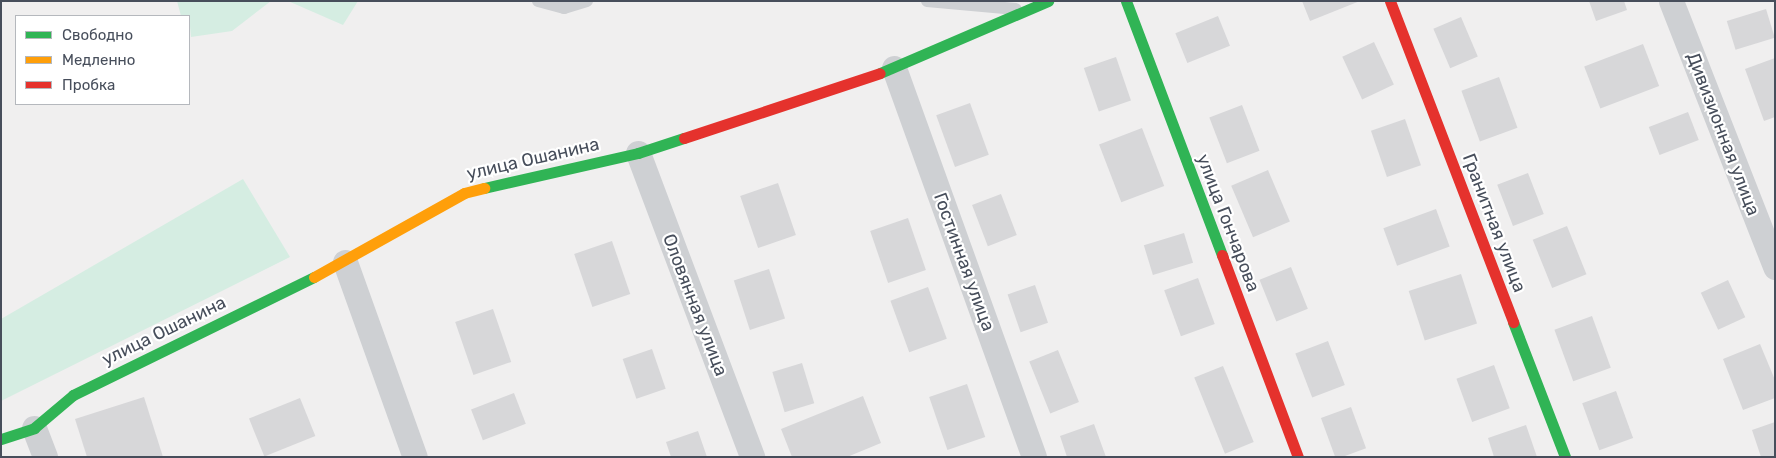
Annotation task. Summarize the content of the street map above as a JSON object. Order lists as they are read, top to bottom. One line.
{"streets":{"street":["Дивизионная улица","улица Ошанина","улица Гончарова","Гранитная улица","Гостинная улица","Оловянная улица"]},"crossings":[["улица Ошанина","Гостинная улица"],["улица Ошанина","Оловянная улица"]],"legend":["Свободно","Медленно","Пробка"]}
